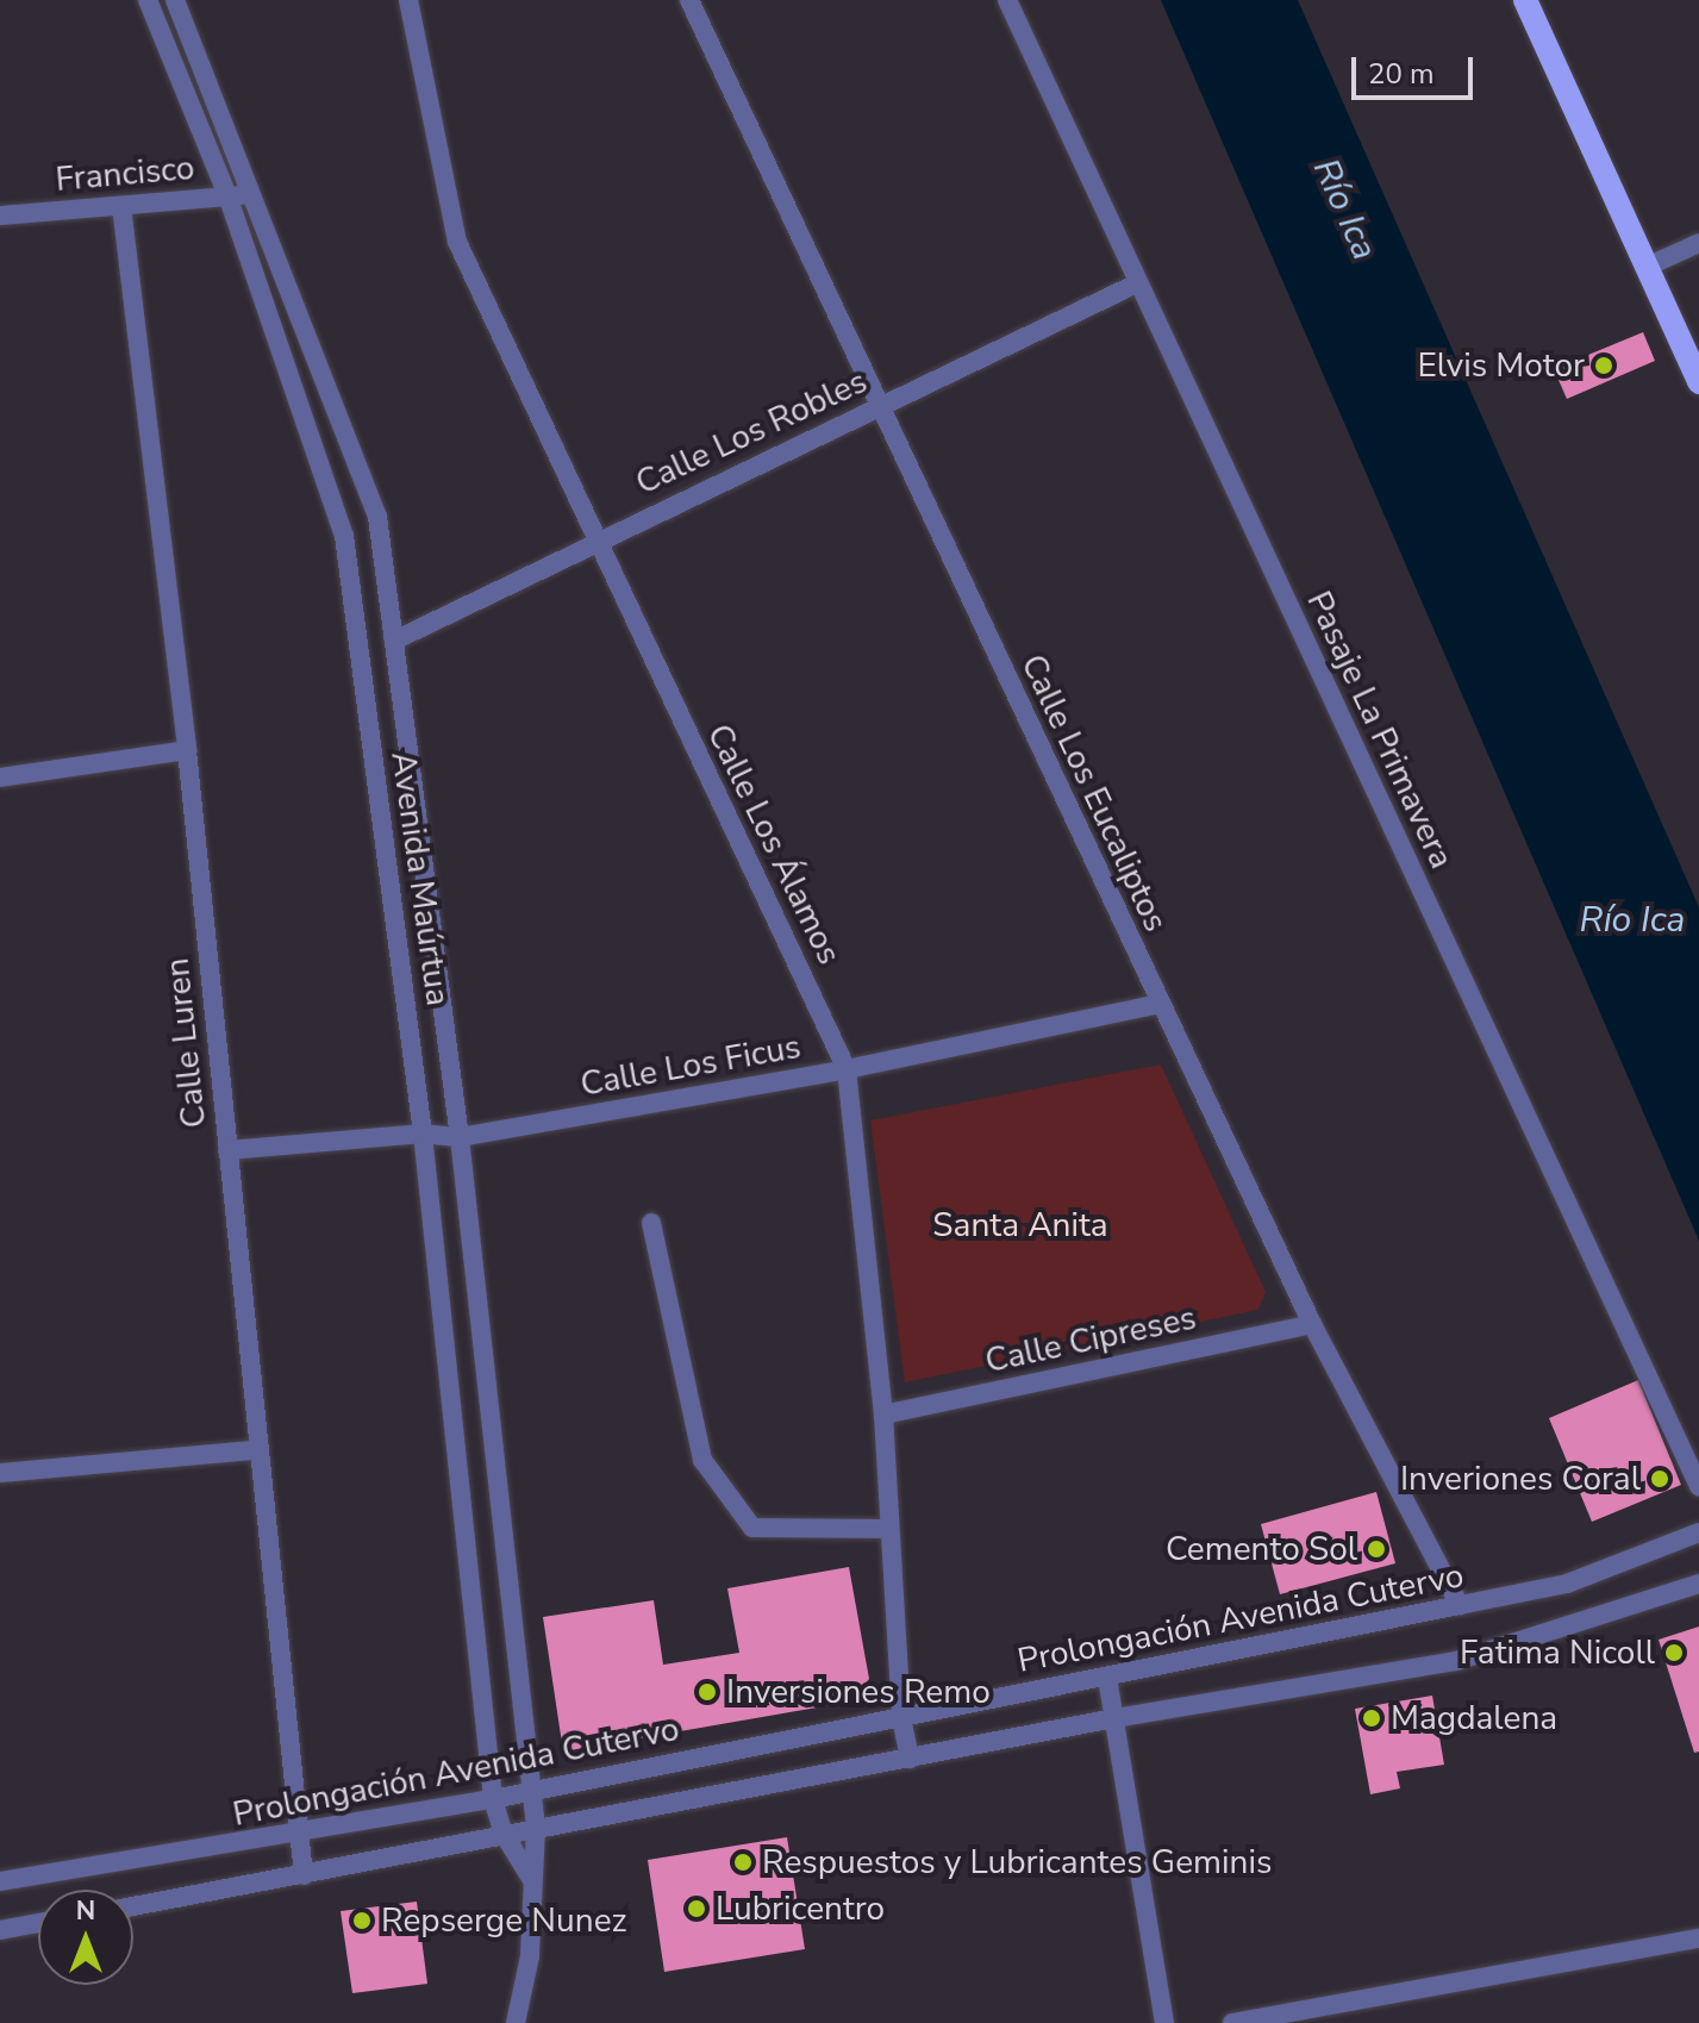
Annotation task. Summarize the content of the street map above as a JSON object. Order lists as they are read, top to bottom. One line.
{"streets":{"street":["Francisco","Calle Los Robles","Pasaje La Primavera","Calle Los Eucaliptos","Calle Los Álamos","Avenida Maúrtua","Calle Luren","Calle Los Ficus","Calle Cipreses","Prolongación Avenida Cutervo"]},"crossings":[["Francisco","Avenida Maúrtua"],["Francisco","Calle Luren"],["Calle Los Robles","Pasaje La Primavera"],["Calle Los Robles","Calle Los Eucaliptos"],["Calle Los Robles","Calle Los Álamos"],["Calle Los Robles","Avenida Maúrtua"],["Calle Los Eucaliptos","Calle Los Ficus"],["Calle Los Eucaliptos","Calle Cipreses"],["Calle Los Eucaliptos","Prolongación Avenida Cutervo"],["Calle Los Álamos","Calle Los Ficus"],["Calle Los Álamos","Calle Cipreses"],["Calle Los Álamos","Prolongación Avenida Cutervo"],["Avenida Maúrtua","Calle Los Ficus"],["Avenida Maúrtua","Prolongación Avenida Cutervo"],["Calle Luren","Calle Los Ficus"],["Calle Luren","Prolongación Avenida Cutervo"]],"water":["Río Ica"],"parks":["Santa Anita"],"places":["Elvis Motor","Inveriones Coral","Cemento Sol","Fatima Nicoll","Inversiones Remo","Magdalena","Respuestos y Lubricantes Geminis","Lubricentro","Repserge Nunez"],"scale_bar":"20 m","north":"top"}
